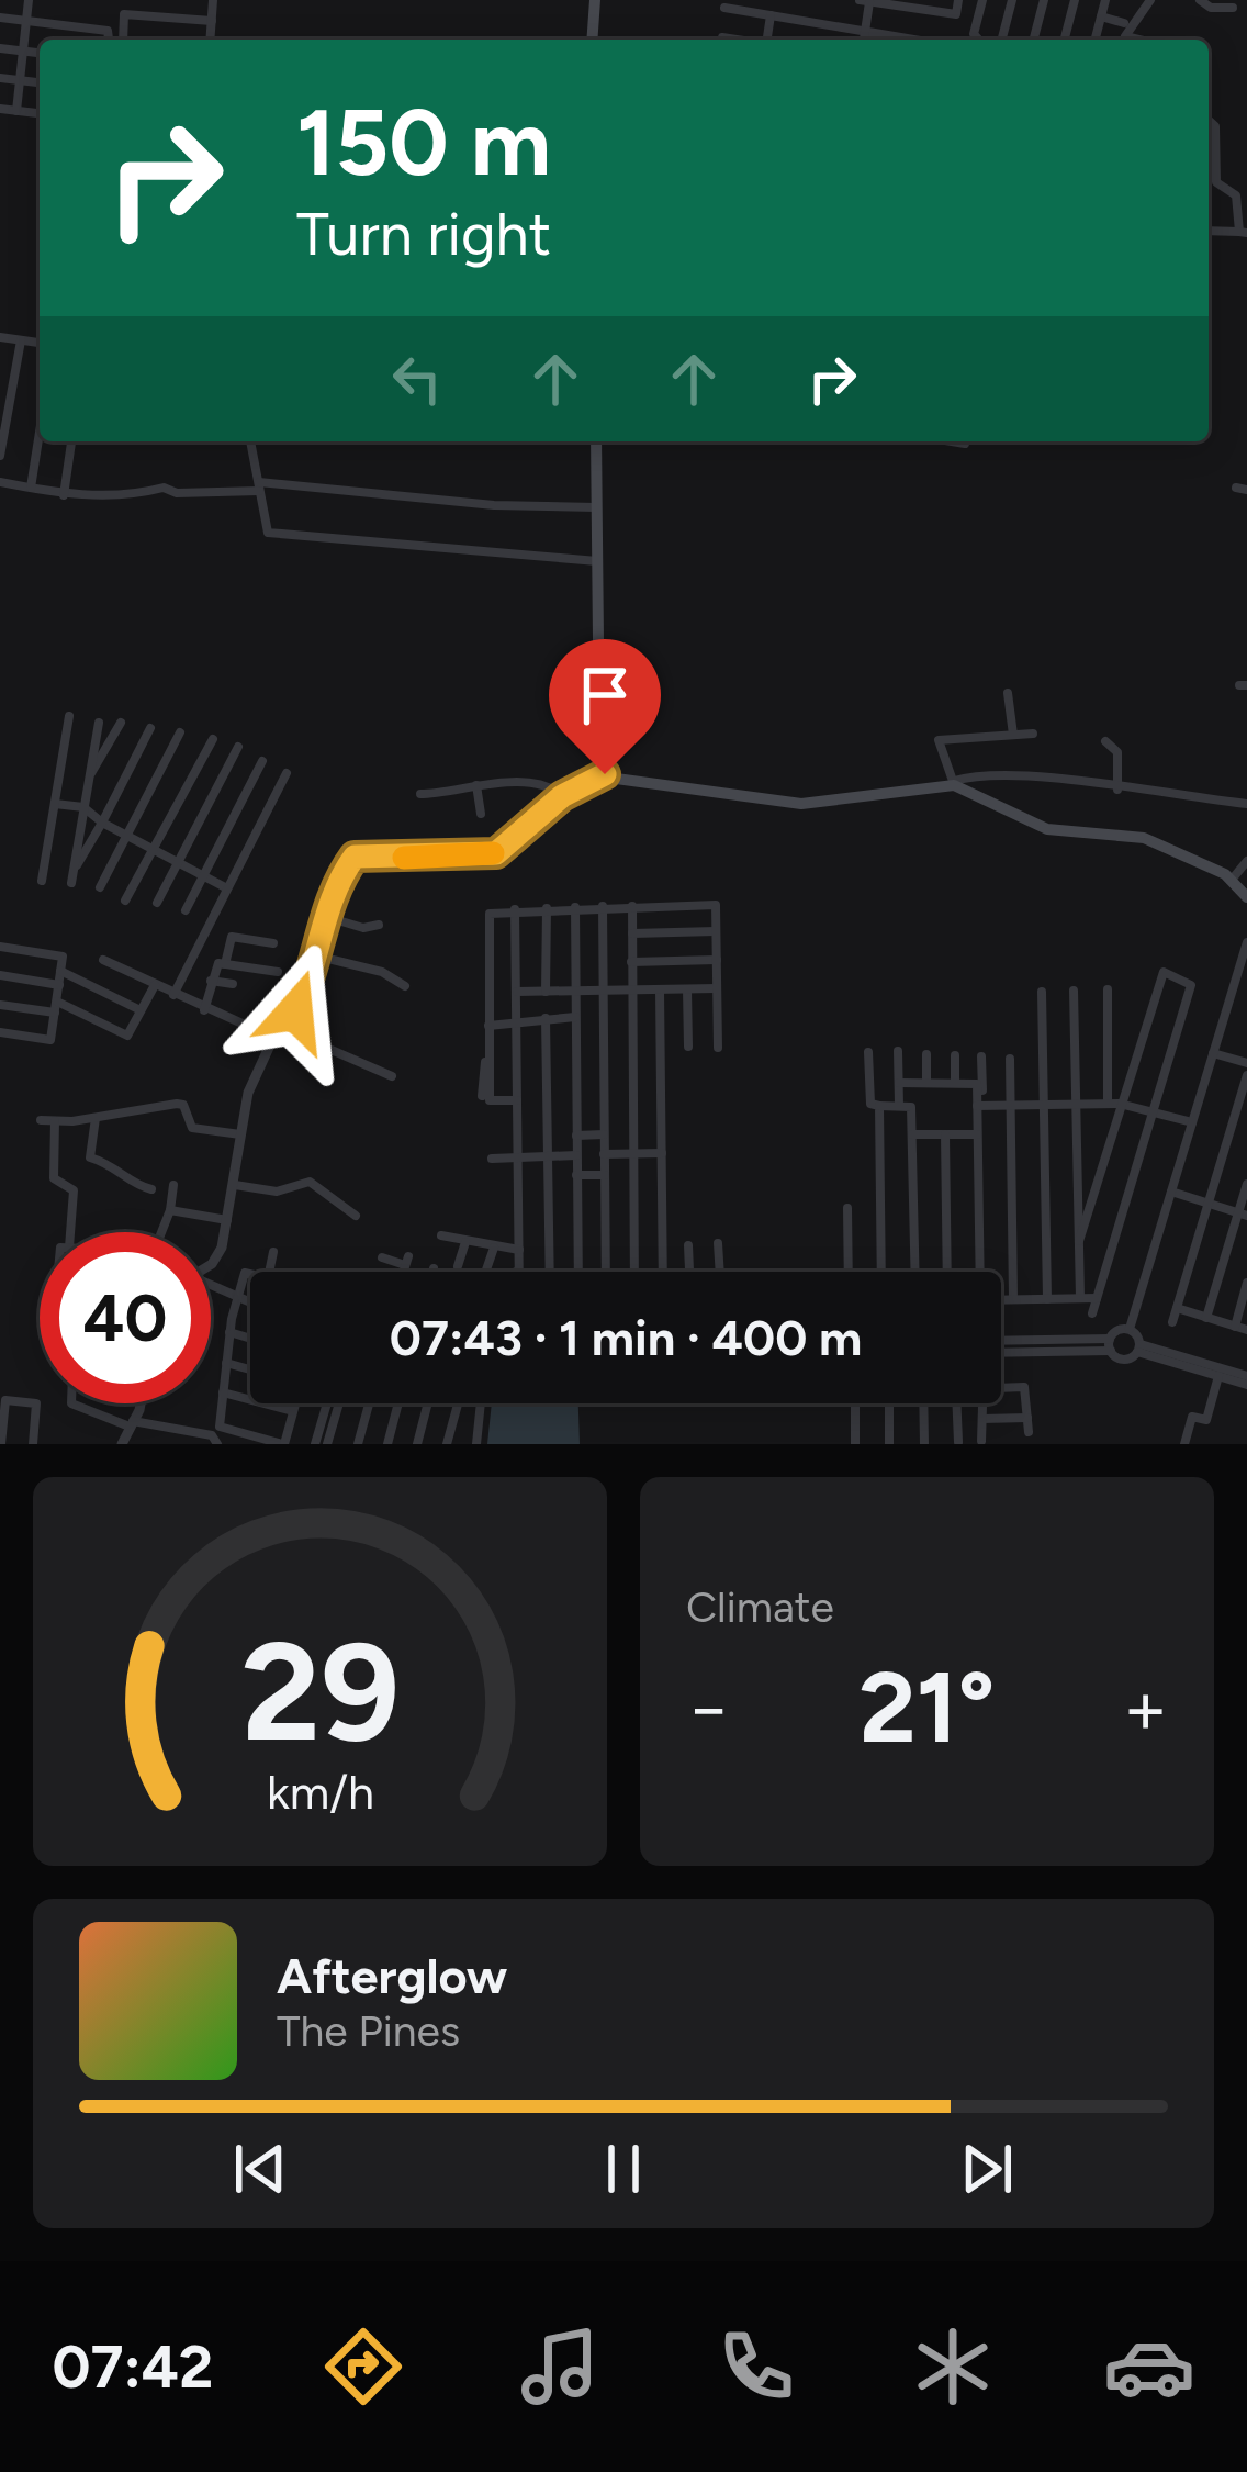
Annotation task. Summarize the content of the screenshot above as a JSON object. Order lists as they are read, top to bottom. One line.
{"page":{"turn":["150 m","Turn right"],"limit":"40","trip":"07:43 · 1 min · 400 m","tile":"Climate","heat":["−","21°","+"],"song":["Afterglow","The Pines"],"tabs":"07:42","gauge":["29","km/h"]}}
